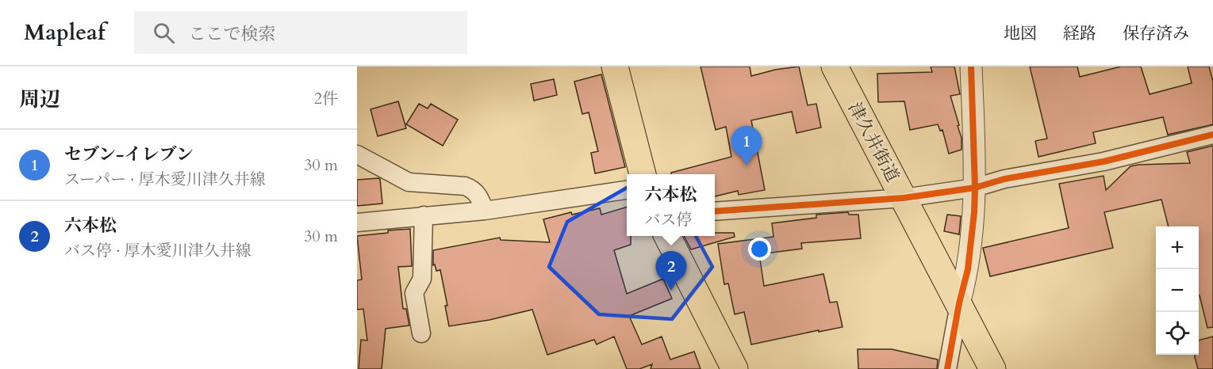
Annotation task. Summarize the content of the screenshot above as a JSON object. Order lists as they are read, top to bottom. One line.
{"streets":{"main road":["津久井街道"]},"page":{"header":"Mapleaf","search":"ここで検索","nav":["地図","経路","保存済み"],"heading":["周辺","2件"],"pins":["1","2"],"list":[{"mark":"1","name":"セブン-イレブン","note":"スーパー · 厚木愛川津久井線","value":"30 m"},{"mark":"2","name":"六本松","note":"バス停 · 厚木愛川津久井線","value":"30 m"}],"popup":["六本松","バス停"],"map_buttons":["+","−"]}}
